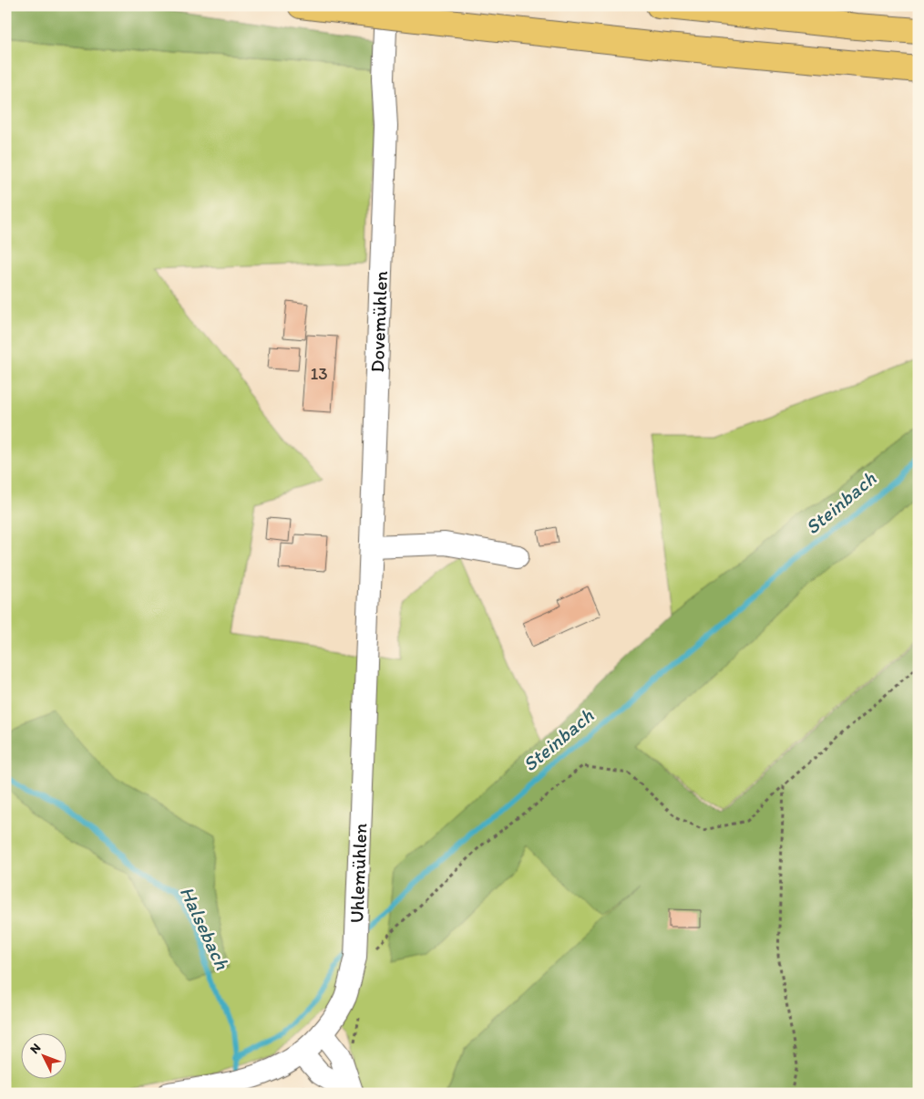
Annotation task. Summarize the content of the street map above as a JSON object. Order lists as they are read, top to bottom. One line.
{"streets":{"street":["Dovemühlen","Uhlemühlen"]},"crossings":[["Dovemühlen","Uhlemühlen"]],"water":["Steinbach","Halsebach"],"house_numbers":["13"],"north":"top left"}
